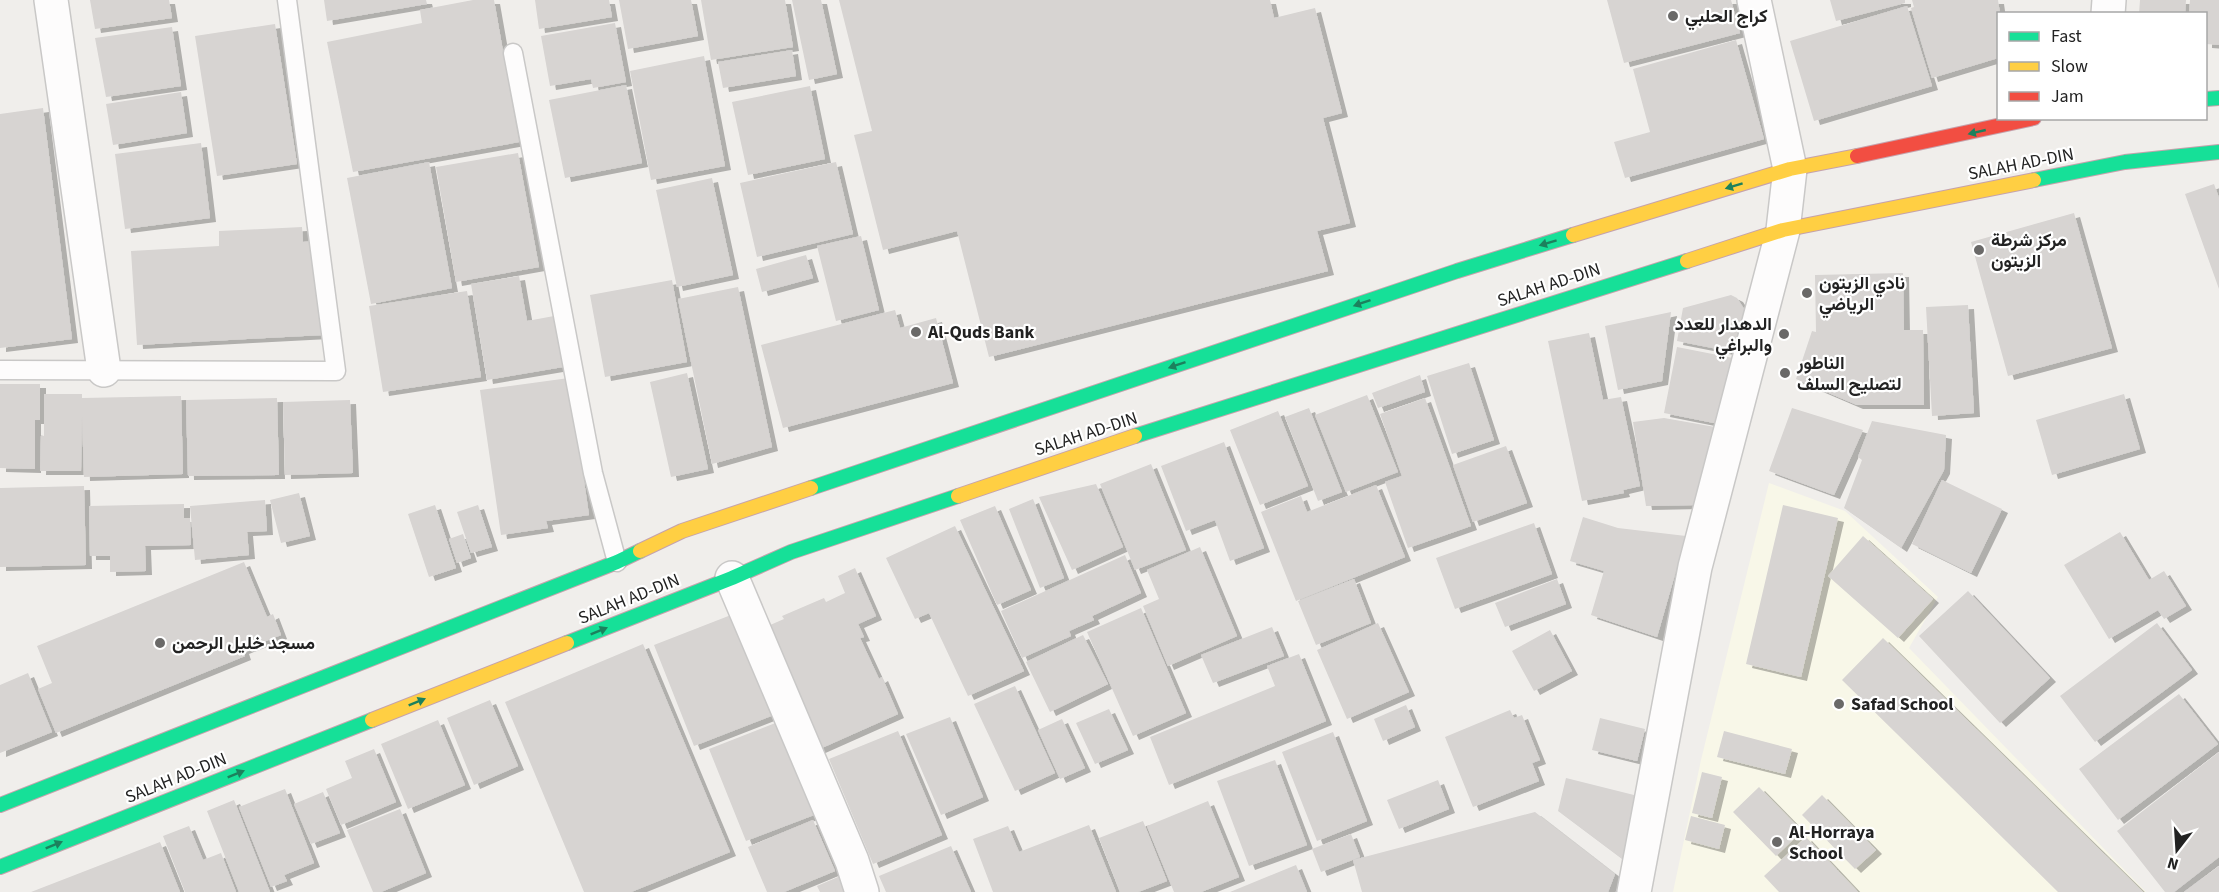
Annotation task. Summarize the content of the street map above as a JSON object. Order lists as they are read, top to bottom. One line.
{"streets":{"highway":["SALAH AD-DIN"]},"places":["كراج الحلبي","مركز شرطة الزيتون","نادي الزيتون الرياضي","Al-Quds Bank","الدهدار للعدد والبراغي","الناطور لتصليح السلف","مسجد خليل الرحمن","Safad School","Al-Horraya School"],"legend":["Fast","Slow","Jam"],"north":"bottom"}
